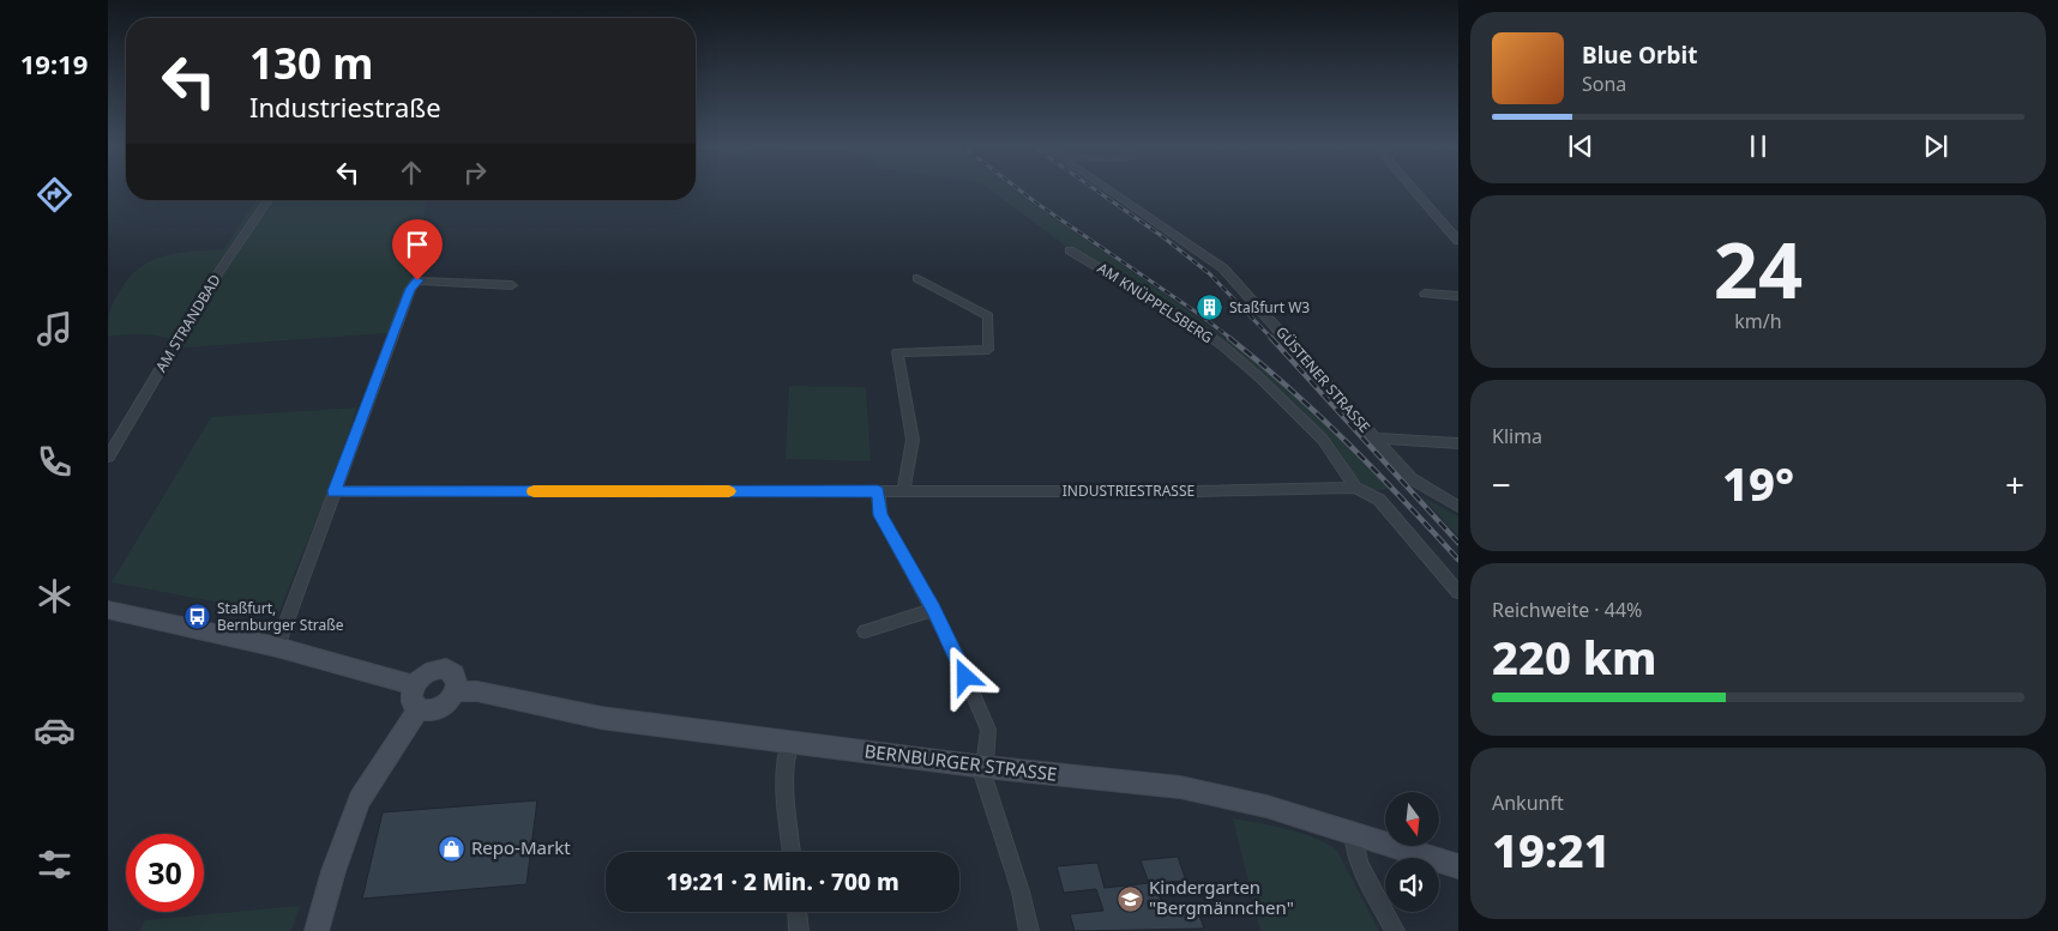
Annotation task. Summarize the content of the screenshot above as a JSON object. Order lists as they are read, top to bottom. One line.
{"streets":{"main road":["BERNBURGER STRASSE"],"street":["AM KNÜPPELSBERG","AM STRANDBAD","GÜSTENER STRASSE","INDUSTRIESTRASSE"]},"crossings":[["AM KNÜPPELSBERG","INDUSTRIESTRASSE"]],"places":{"building":["Staßfurt W3"],"bus stop":["Staßfurt, Bernburger Straße"],"shop":["Repo-Markt"],"school or university":["Kindergarten \"Bergmännchen\""]},"north":"bottom","page":{"tabs":"19:19","turn":["130 m","Industriestraße"],"song":["Blue Orbit","Sona"],"tile":[["24","km/h"],"Klima",["Reichweite · 44%","220 km"],["Ankunft","19:21"]],"heat":["−","19°","+"],"limit":"30","trip":"19:21 · 2 Min. · 700 m"}}
